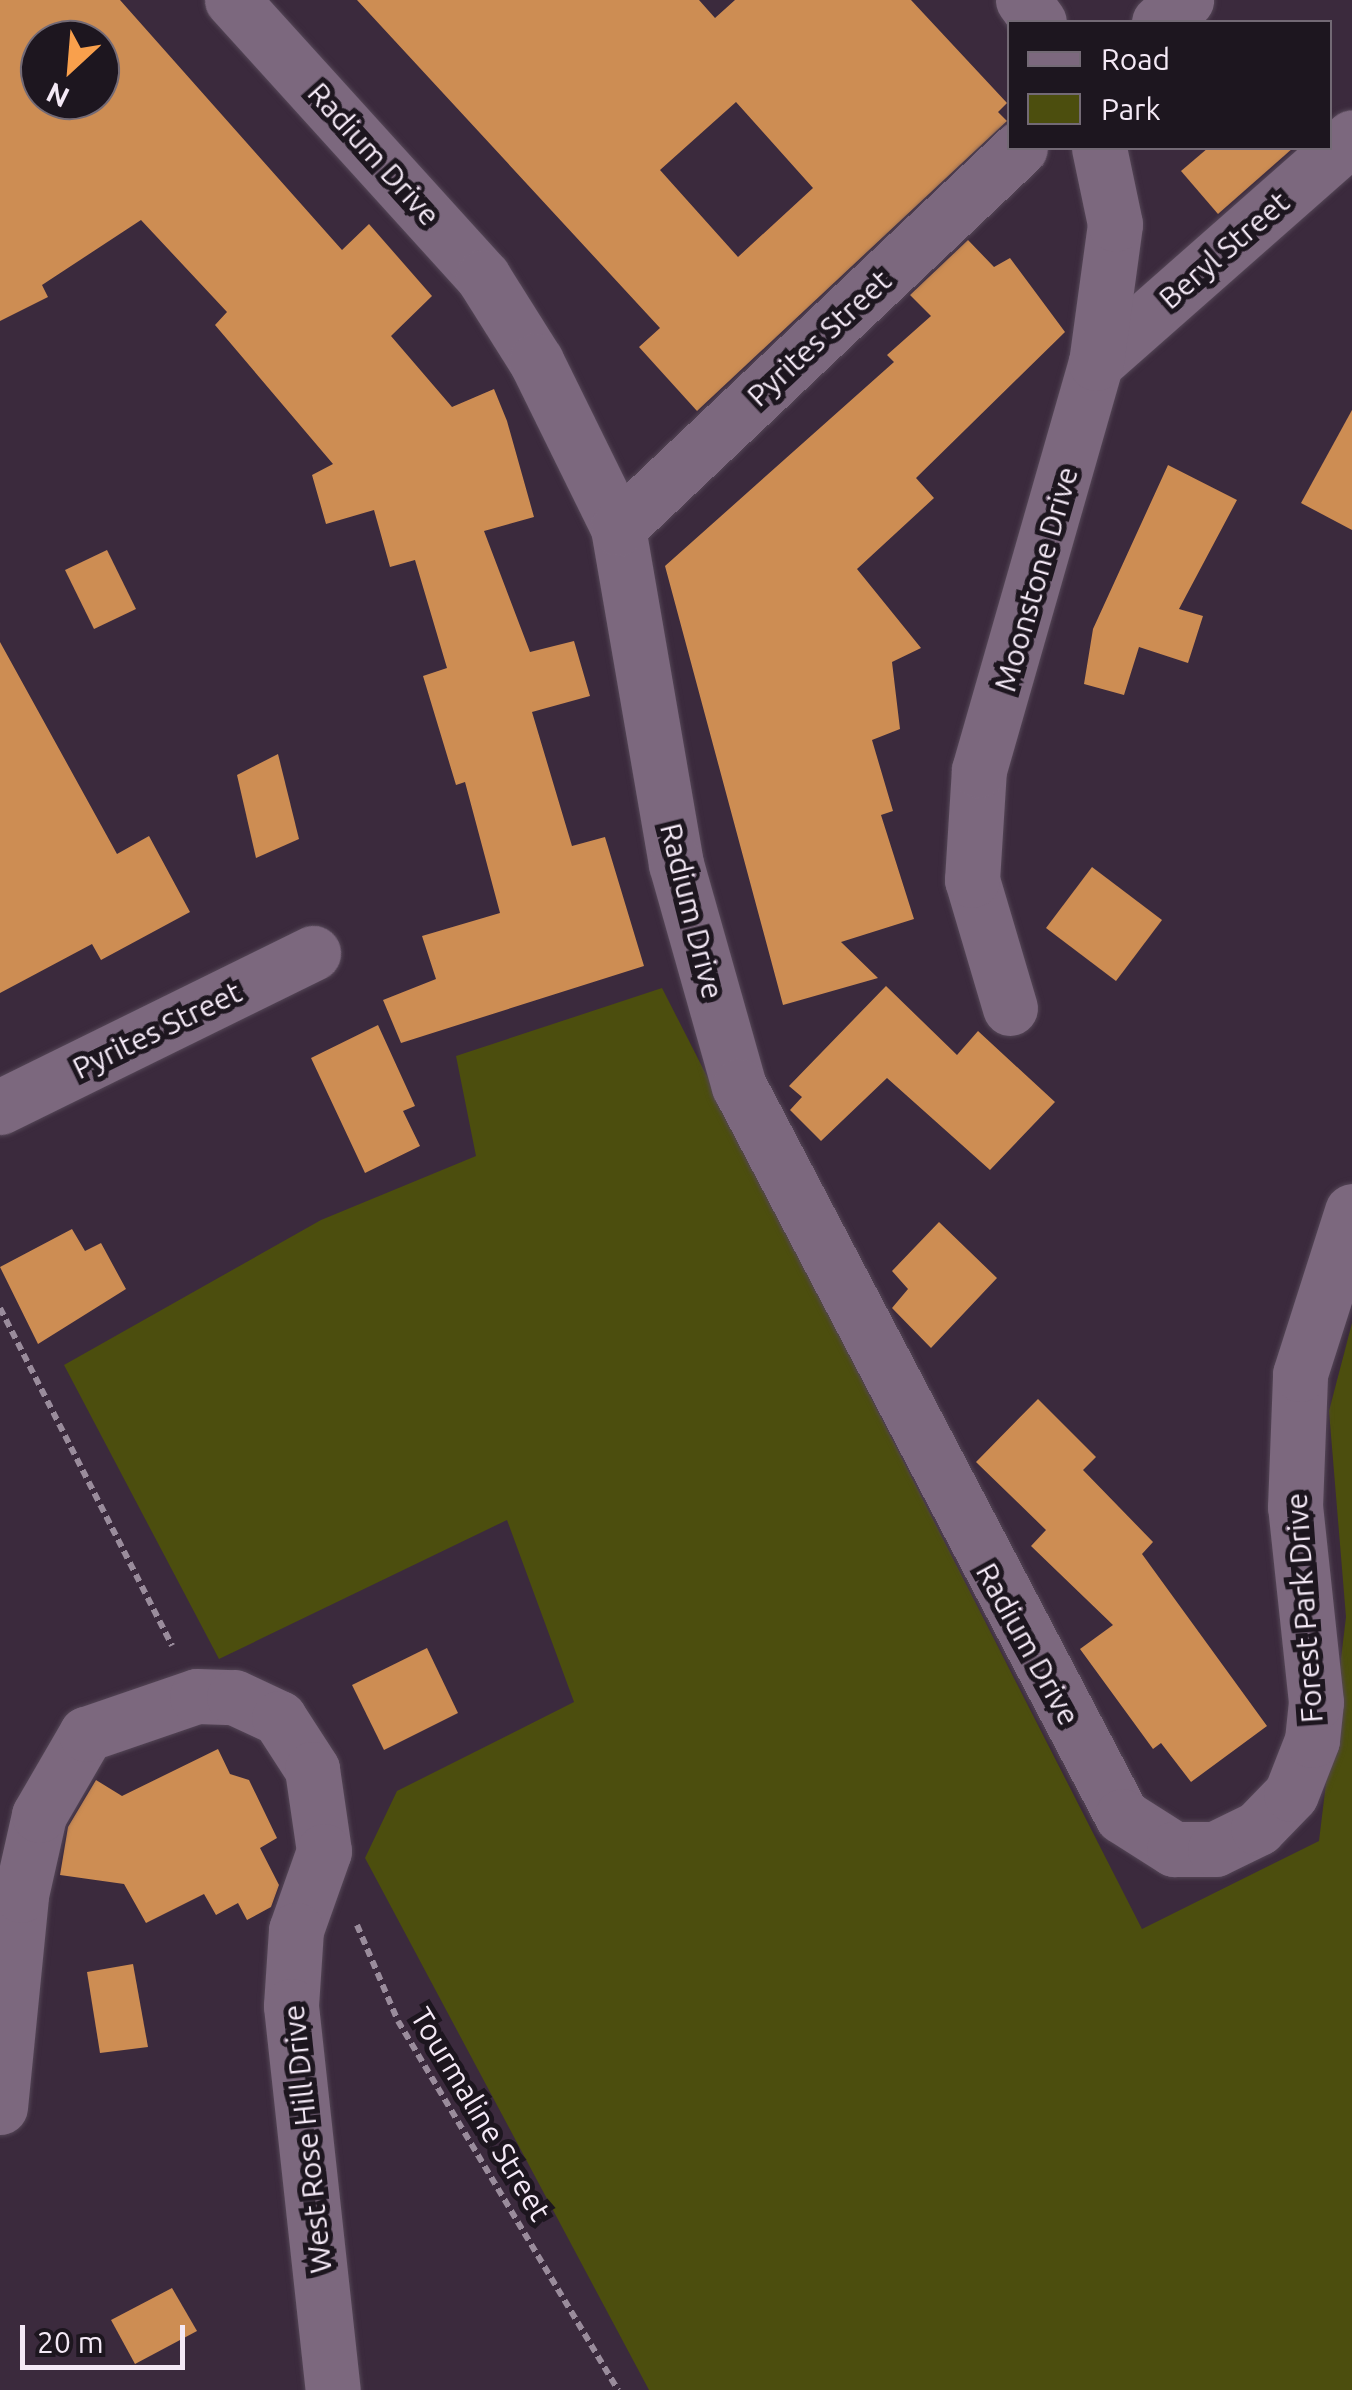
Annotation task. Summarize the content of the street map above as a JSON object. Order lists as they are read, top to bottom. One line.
{"streets":{"street":["Radium Drive","Beryl Street","Pyrites Street","Moonstone Drive","Forest Park Drive","West Rose Hill Drive"],"path":["Tourmaline Street"]},"crossings":[["Radium Drive","Pyrites Street"],["Radium Drive","Forest Park Drive"],["Beryl Street","Moonstone Drive"],["Tourmaline Street","West Rose Hill Drive"]],"legend":["Road","Park"],"scale_bar":"20 m","north":"bottom left"}
